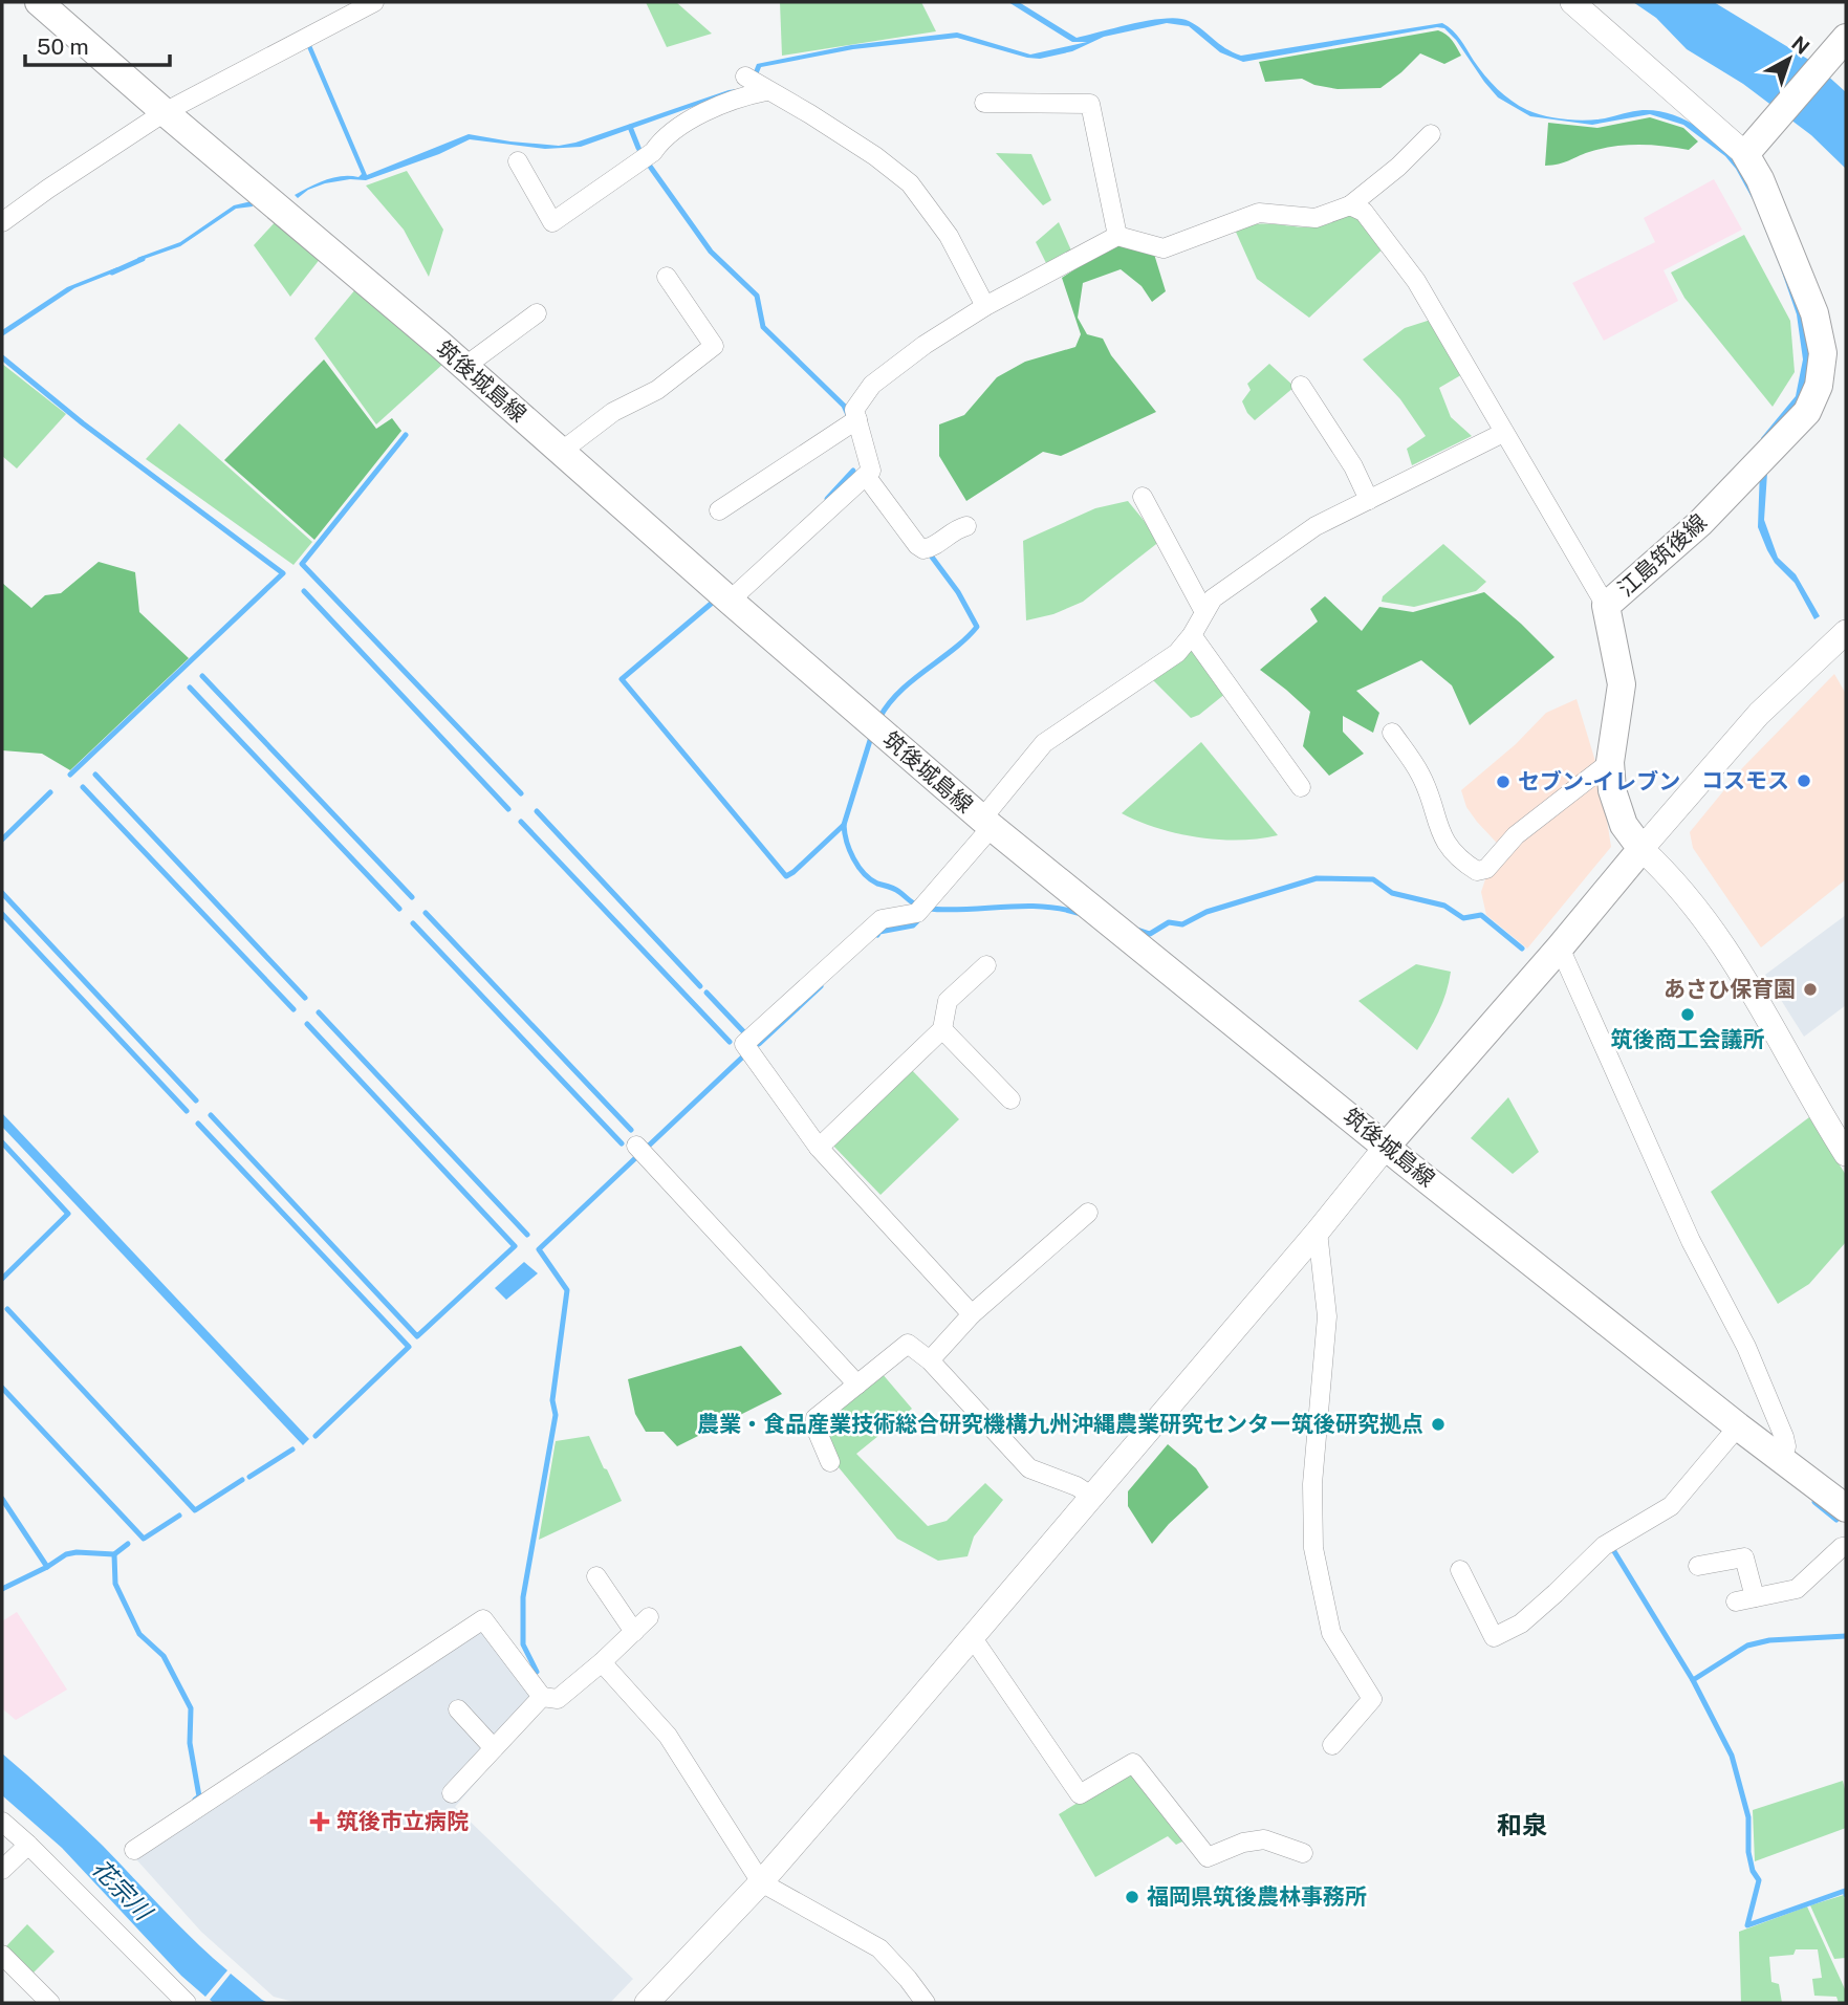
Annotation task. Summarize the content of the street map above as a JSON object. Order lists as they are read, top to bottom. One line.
{"streets":{"main road":["筑後城島線","江島筑後線"]},"districts":["和泉"],"water":["花宗川"],"places":{"other":["コスモス","セブン-イレブン","あさひ保育園","筑後商工会議所","農業・食品産業技術総合研究機構九州沖縄農業研究センター筑後研究拠点","福岡県筑後農林事務所"],"health":["筑後市立病院"]},"scale_bar":"50 m","north":"top right"}
